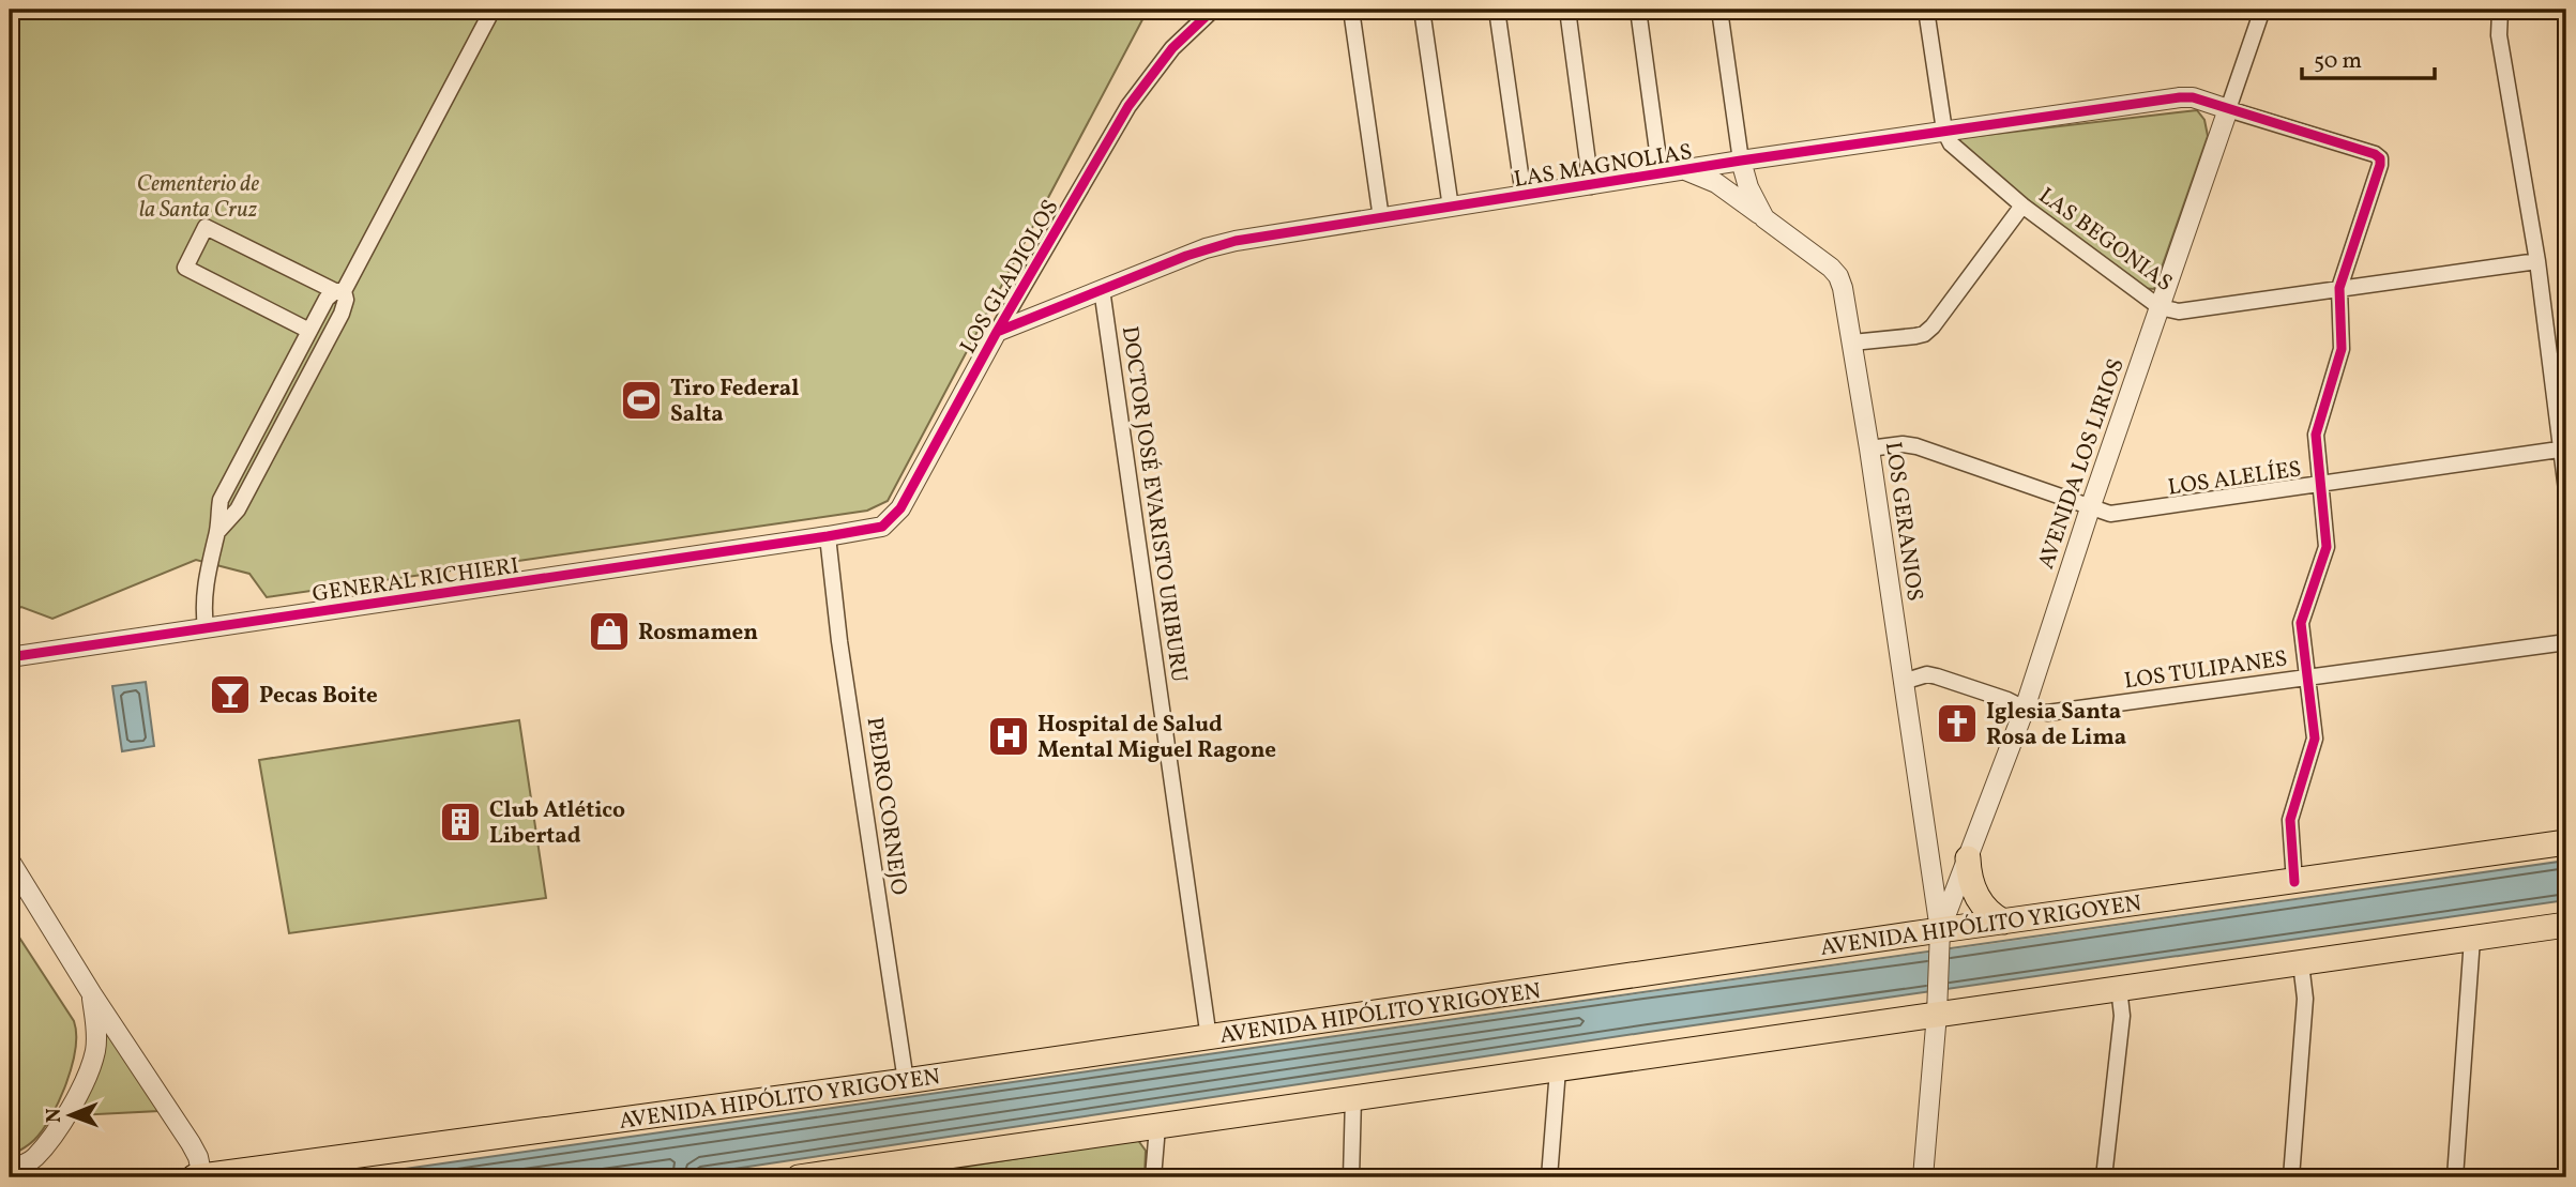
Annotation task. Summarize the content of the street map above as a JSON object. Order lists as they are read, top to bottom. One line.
{"streets":{"highway":["AVENIDA HIPÓLITO YRIGOYEN"],"street":["LAS MAGNOLIAS","LAS BEGONIAS","LOS GLADIOLOS","AVENIDA LOS LIRIOS","LOS ALELÍES","DOCTOR JOSÉ EVARISTO URIBURU","LOS GERANIOS","GENERAL RICHIERI","LOS TULIPANES","PEDRO CORNEJO"]},"crossings":[["LAS MAGNOLIAS","LAS BEGONIAS"],["LAS MAGNOLIAS","LOS GLADIOLOS"],["LAS MAGNOLIAS","AVENIDA LOS LIRIOS"],["LAS MAGNOLIAS","DOCTOR JOSÉ EVARISTO URIBURU"],["LAS MAGNOLIAS","LOS GERANIOS"],["LAS BEGONIAS","AVENIDA LOS LIRIOS"],["LOS GLADIOLOS","GENERAL RICHIERI"],["LOS GLADIOLOS","PEDRO CORNEJO"],["AVENIDA LOS LIRIOS","LOS ALELÍES"],["AVENIDA LOS LIRIOS","LOS GERANIOS"],["AVENIDA LOS LIRIOS","LOS TULIPANES"],["AVENIDA LOS LIRIOS","AVENIDA HIPÓLITO YRIGOYEN"],["LOS ALELÍES","LOS GERANIOS"],["DOCTOR JOSÉ EVARISTO URIBURU","AVENIDA HIPÓLITO YRIGOYEN"],["LOS GERANIOS","LOS TULIPANES"],["LOS GERANIOS","AVENIDA HIPÓLITO YRIGOYEN"],["GENERAL RICHIERI","PEDRO CORNEJO"],["PEDRO CORNEJO","AVENIDA HIPÓLITO YRIGOYEN"]],"parks":["Cementerio de la Santa Cruz"],"places":{"sports":["Tiro Federal Salta"],"shop":["Rosmamen"],"bar":["Pecas Boite"],"church":["Iglesia Santa Rosa de Lima"],"hospital":["Hospital de Salud Mental Miguel Ragone"],"building":["Club Atlético Libertad"]},"scale_bar":"50 m","north":"left"}
